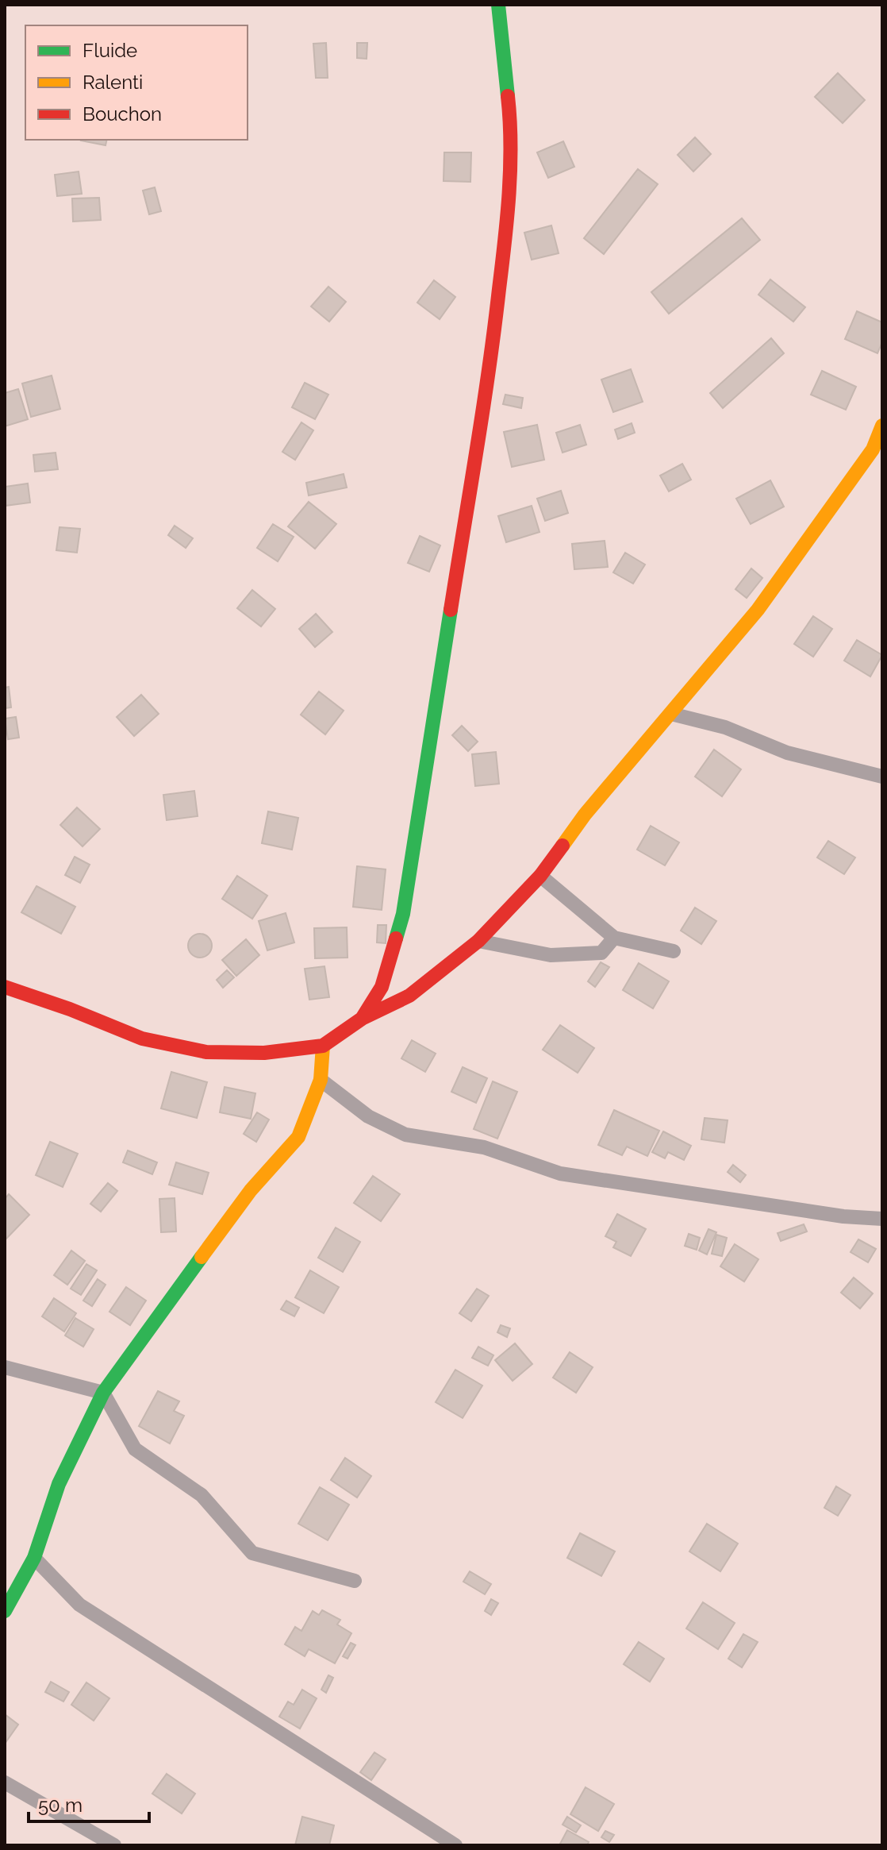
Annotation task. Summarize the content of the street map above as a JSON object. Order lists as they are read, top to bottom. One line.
{"legend":["Fluide","Ralenti","Bouchon"],"scale_bar":"50 m"}
